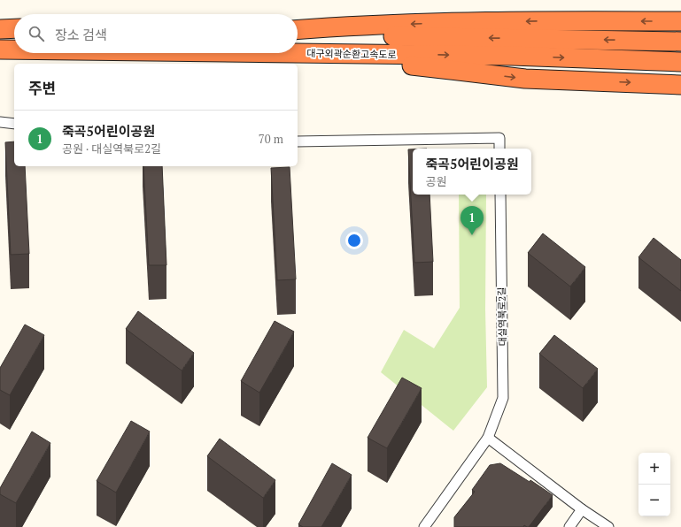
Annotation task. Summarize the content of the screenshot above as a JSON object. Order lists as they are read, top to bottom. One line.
{"streets":{"highway":["대구외곽순환고속도로"],"street":["대실역북로2길"]},"page":{"search":"장소 검색","heading":"주변","list":[{"mark":"1","name":"죽곡5어린이공원","note":"공원 · 대실역북로2길","value":"70 m"}],"popup":["죽곡5어린이공원","공원"],"pins":"1","map_buttons":["+","−"]}}
